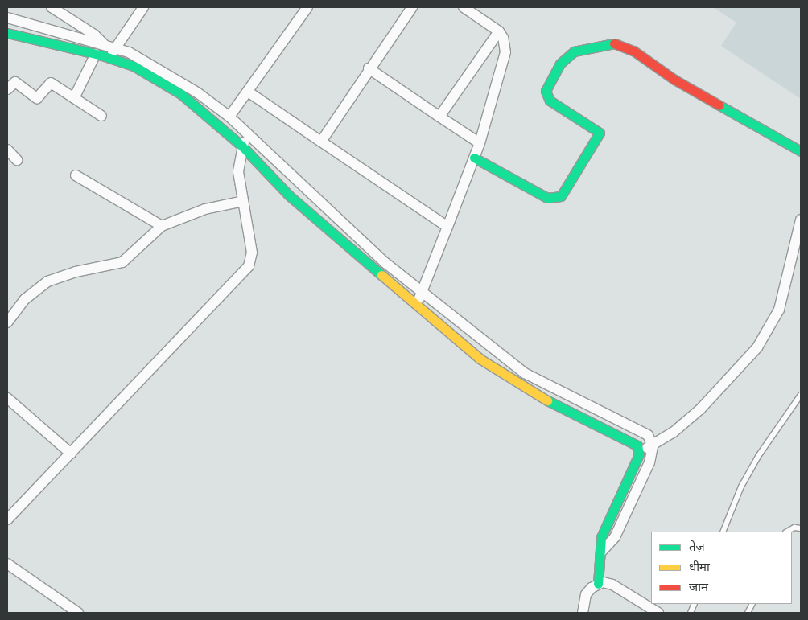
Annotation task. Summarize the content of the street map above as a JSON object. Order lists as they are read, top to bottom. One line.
{"legend":["तेज़","धीमा","जाम"]}
